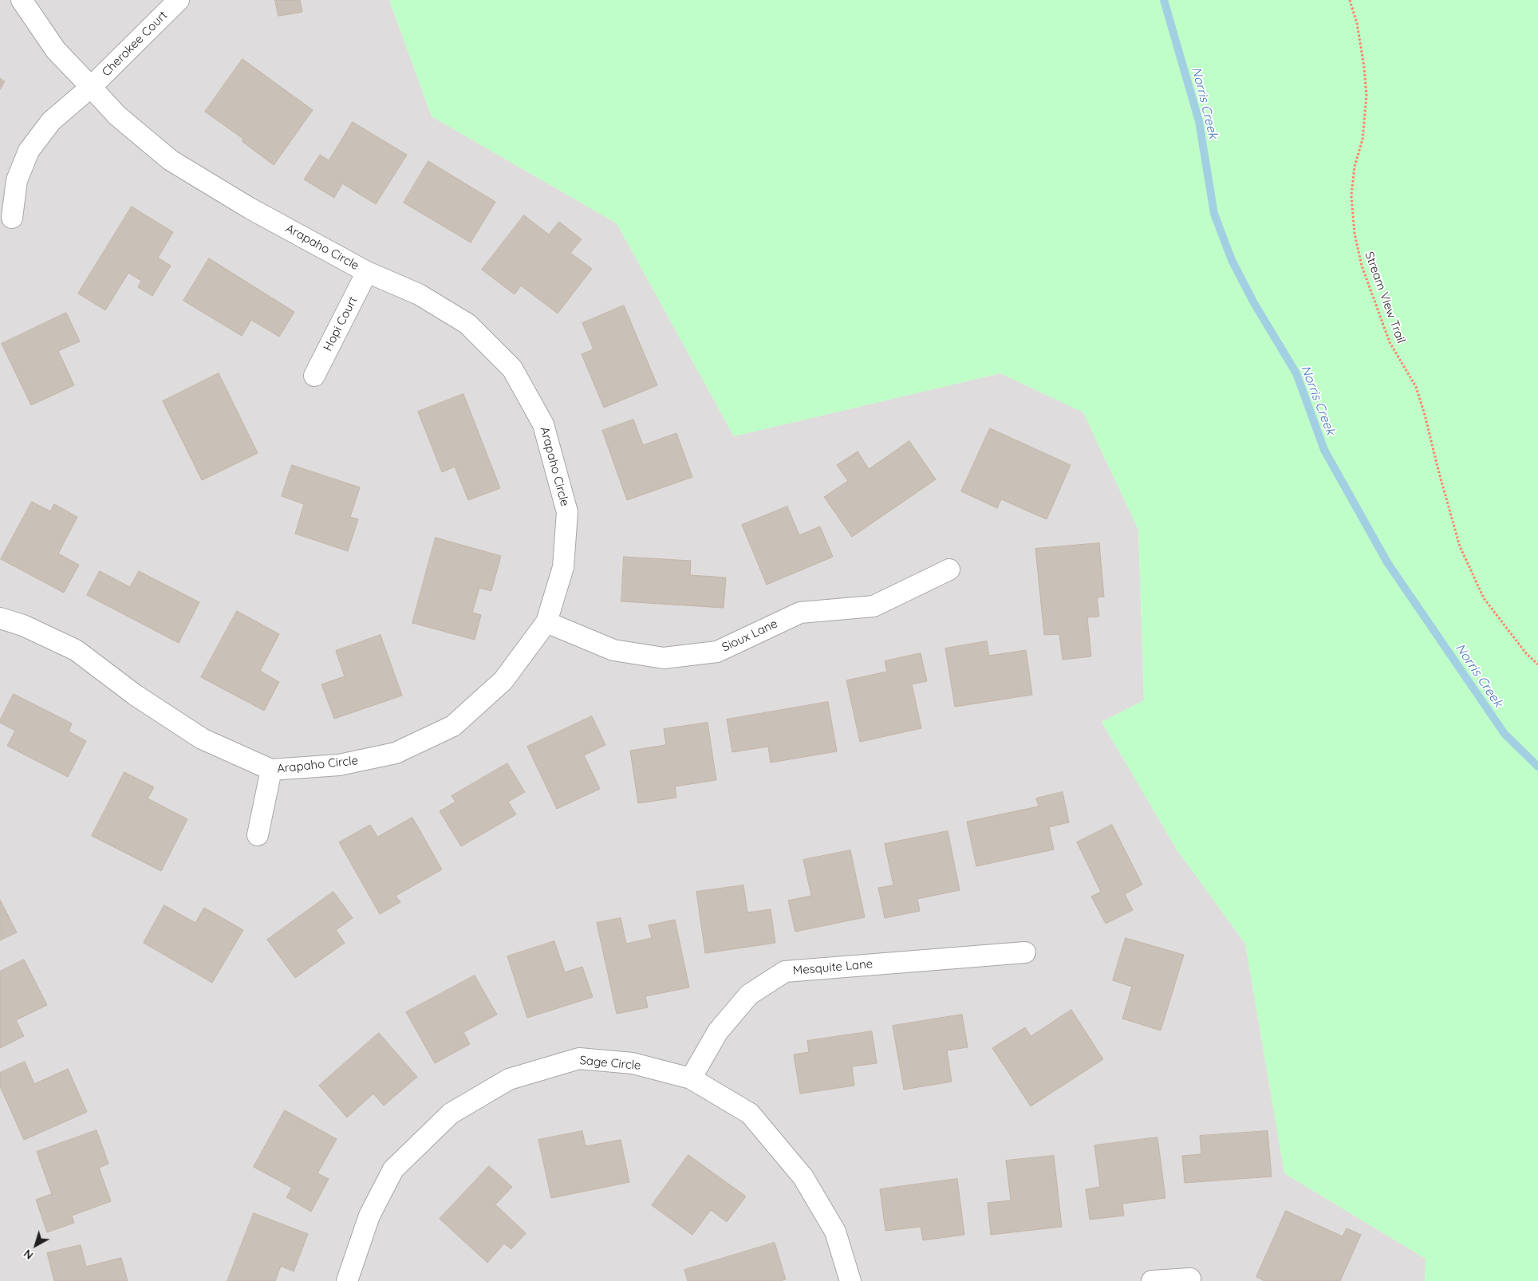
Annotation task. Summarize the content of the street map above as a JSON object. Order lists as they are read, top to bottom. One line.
{"streets":{"street":["Cherokee Court","Arapaho Circle","Hopi Court","Sioux Lane","Mesquite Lane","Sage Circle"],"path":["Stream View Trail"]},"crossings":[["Cherokee Court","Arapaho Circle"],["Arapaho Circle","Hopi Court"],["Arapaho Circle","Sioux Lane"],["Mesquite Lane","Sage Circle"]],"water":["Norris Creek"],"north":"bottom left"}
